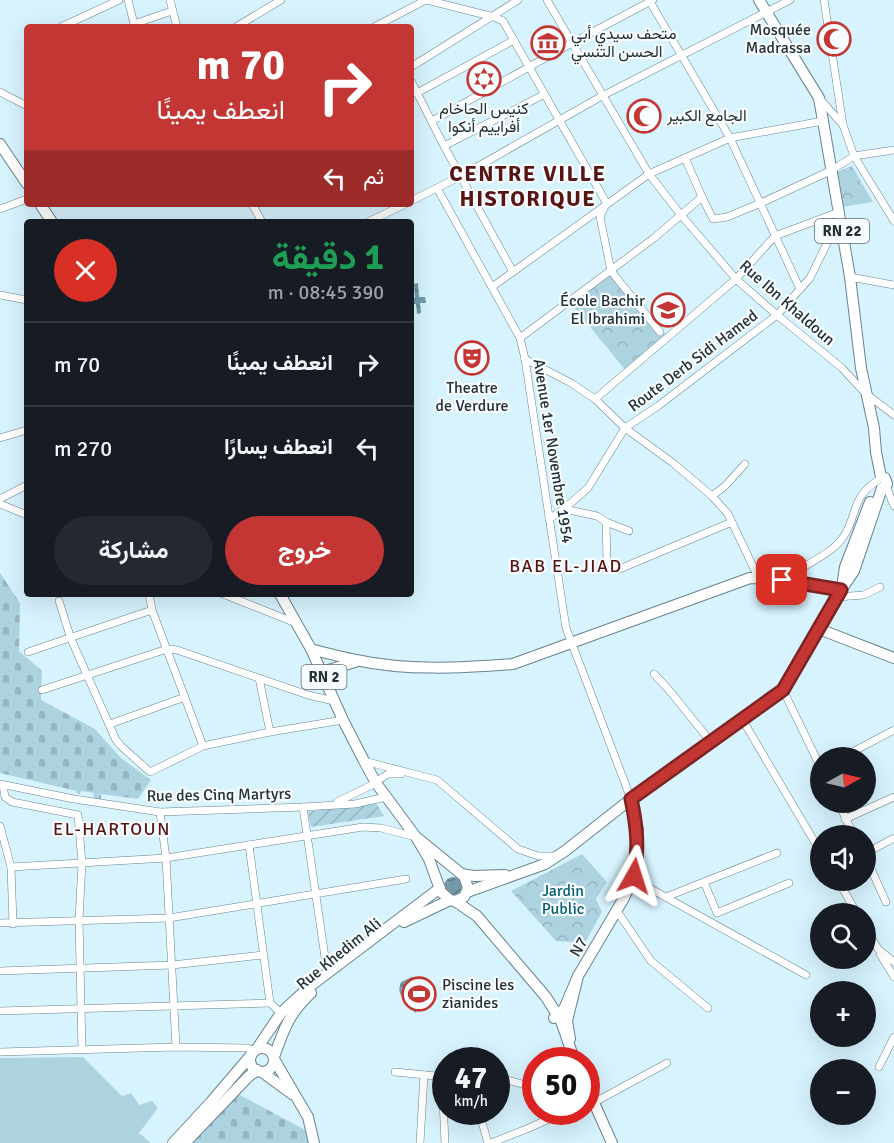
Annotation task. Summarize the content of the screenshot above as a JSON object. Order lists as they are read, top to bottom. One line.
{"streets":{"main road":["RN 22","RN 2","N7","Rue Khedim Ali"],"street":["Rue Ibn Khaldoun","Route Derb Sidi Hamed","Avenue 1er Novembre 1954","Rue des Cinq Martyrs"]},"crossings":[["RN 22","Rue Ibn Khaldoun"],["RN 22","Route Derb Sidi Hamed"],["RN 22","Avenue 1er Novembre 1954"],["RN 22","RN 2"],["RN 22","N7"],["RN 22","Rue Khedim Ali"],["Rue Ibn Khaldoun","Route Derb Sidi Hamed"],["Route Derb Sidi Hamed","Avenue 1er Novembre 1954"],["Avenue 1er Novembre 1954","N7"],["RN 2","Rue des Cinq Martyrs"],["RN 2","Rue Khedim Ali"]],"districts":["CENTRE VILLE HISTORIQUE","BAB EL-JIAD","EL-HARTOUN"],"parks":["Jardin Public"],"places":{"mosque":["Mosquée Madrassa","الجامع الكبير"],"museum":["متحف سيدي أبي الحسن التنسي"],"synagogue":["كنيس الحاخام أفراييم أنكوا"],"school or university":["École Bachir El Ibrahimi"],"theatre":["Theatre de Verdure"],"sports":["Piscine les zianides"]},"north":"right","page":{"turn":["70 m","انعطف يمينًا"],"then":"ثم","heading":["1 دقيقة","390 m · 08:45"],"list":[{"name":"انعطف يمينًا","value":"70 m"},{"name":"انعطف يسارًا","value":"270 m"}],"buttons":["خروج","مشاركة"],"map_buttons":["+","−"],"speed":"47 km/h","limit":"50"}}
